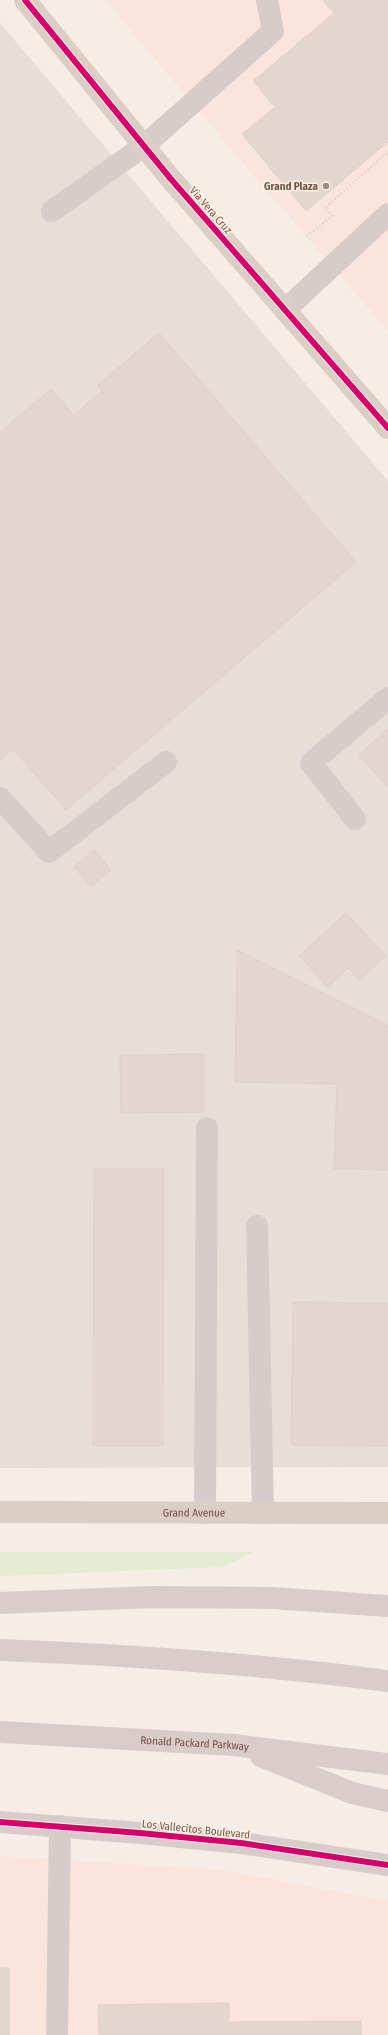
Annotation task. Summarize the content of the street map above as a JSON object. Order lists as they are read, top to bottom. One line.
{"streets":{"highway":["Ronald Packard Parkway"],"main road":["Via Vera Cruz","Grand Avenue"],"street":["Los Vallecitos Boulevard"]},"places":["Grand Plaza"]}
